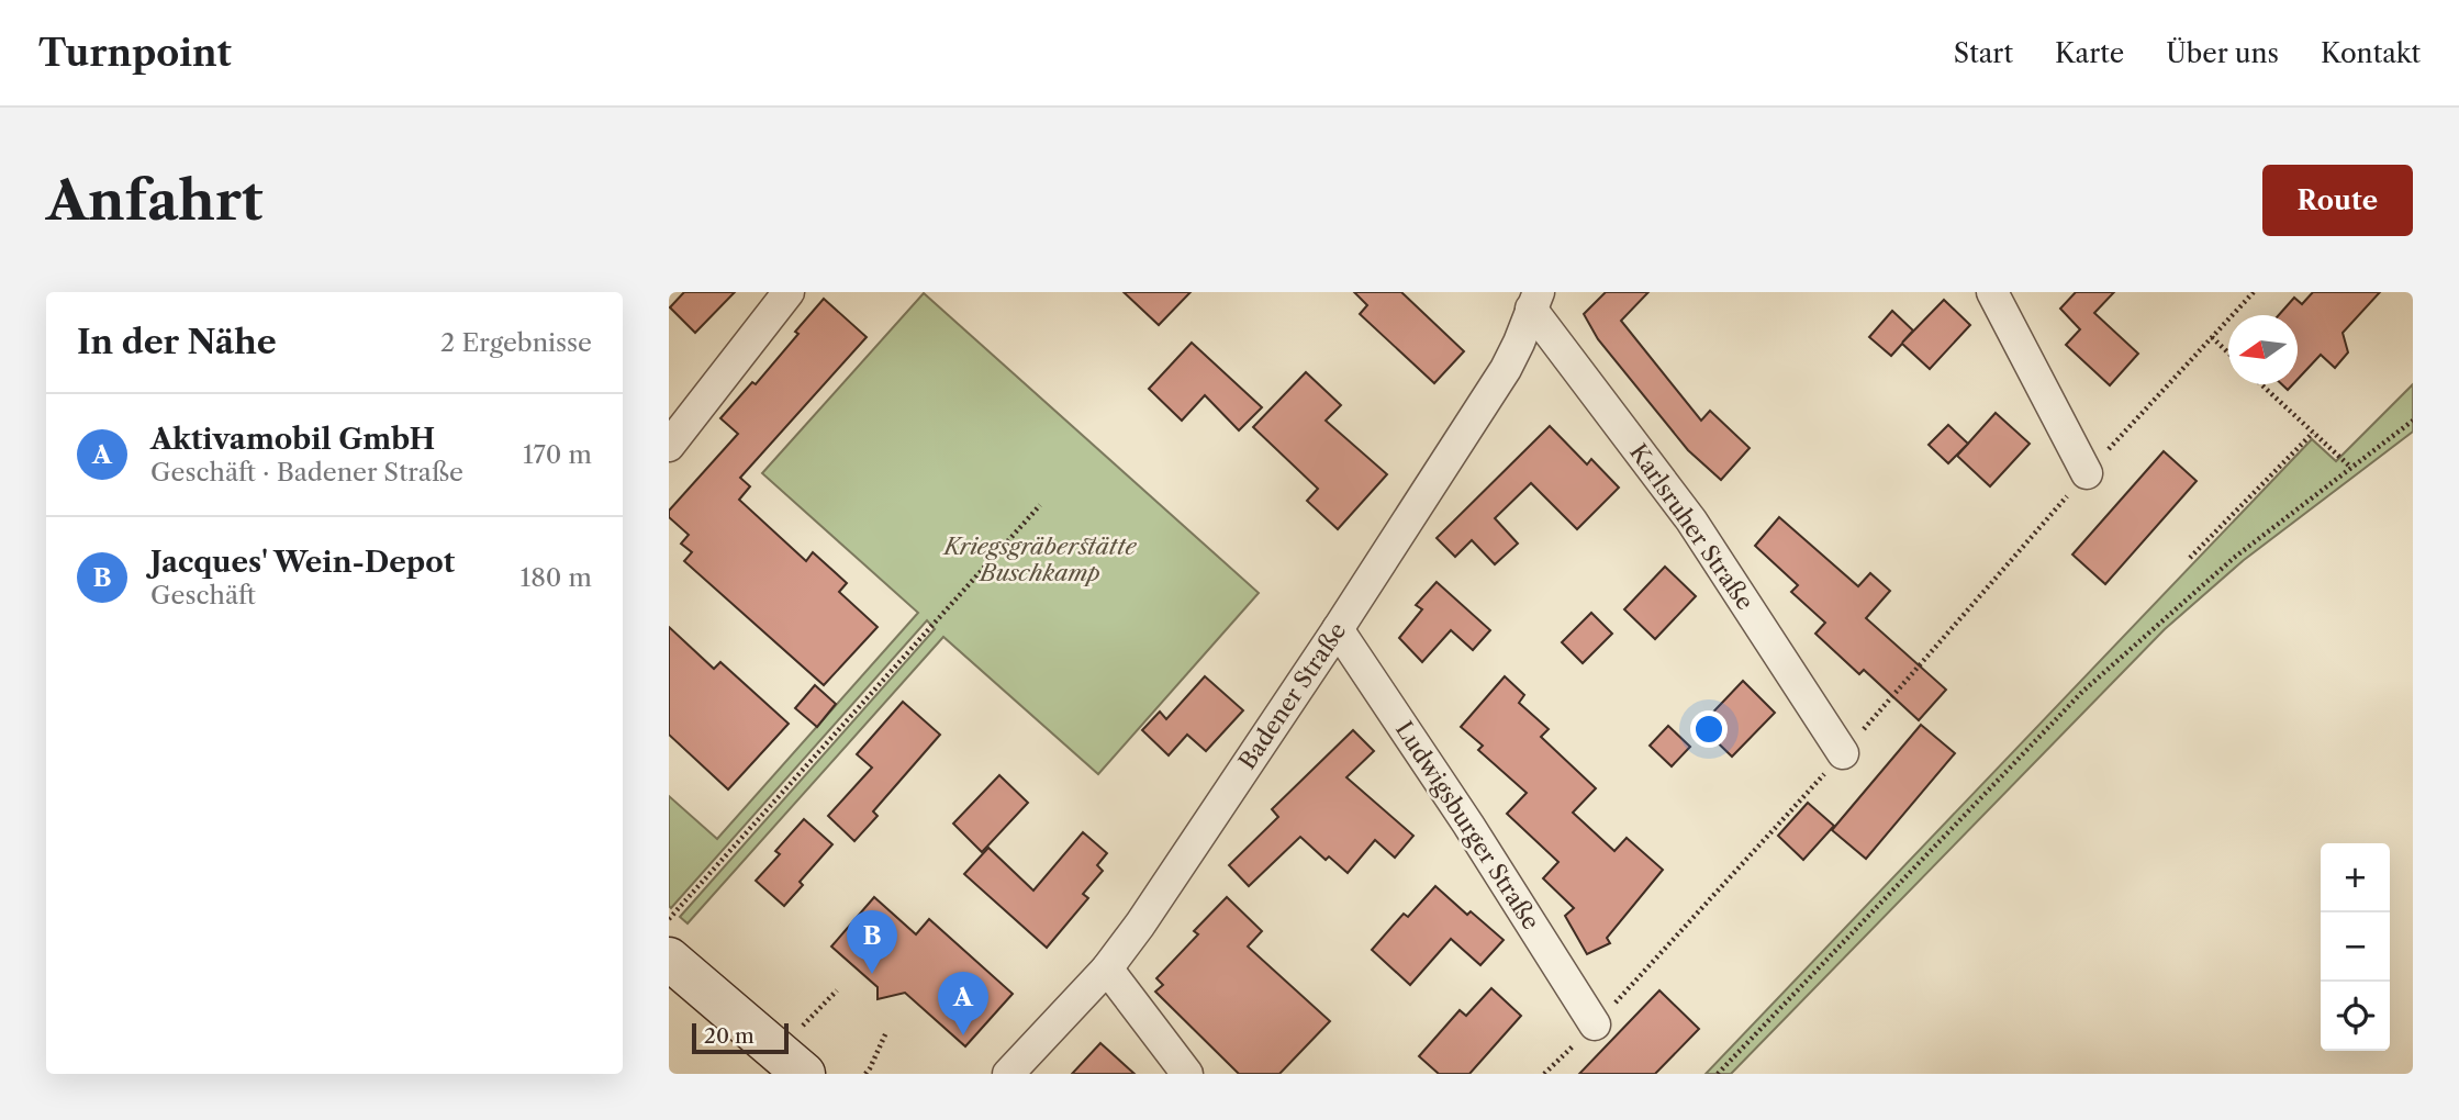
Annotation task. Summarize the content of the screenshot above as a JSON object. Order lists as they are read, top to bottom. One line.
{"streets":{"street":["Karlsruher Straße","Badener Straße","Ludwigsburger Straße"]},"crossings":[["Karlsruher Straße","Badener Straße"],["Badener Straße","Ludwigsburger Straße"]],"parks":["Kriegsgräberstätte Buschkamp"],"scale_bar":"20 m","north":"left","page":{"header":"Turnpoint","nav":["Start","Karte","Über uns","Kontakt"],"buttons":"Route","title":"Anfahrt","heading":["In der Nähe","2 Ergebnisse"],"list":[{"mark":"A","name":"Aktivamobil GmbH","note":"Geschäft · Badener Straße","value":"170 m"},{"mark":"B","name":"Jacques' Wein-Depot","note":"Geschäft","value":"180 m"}],"map_buttons":["+","−"],"pins":["B","A"],"scale":"20 m"}}
